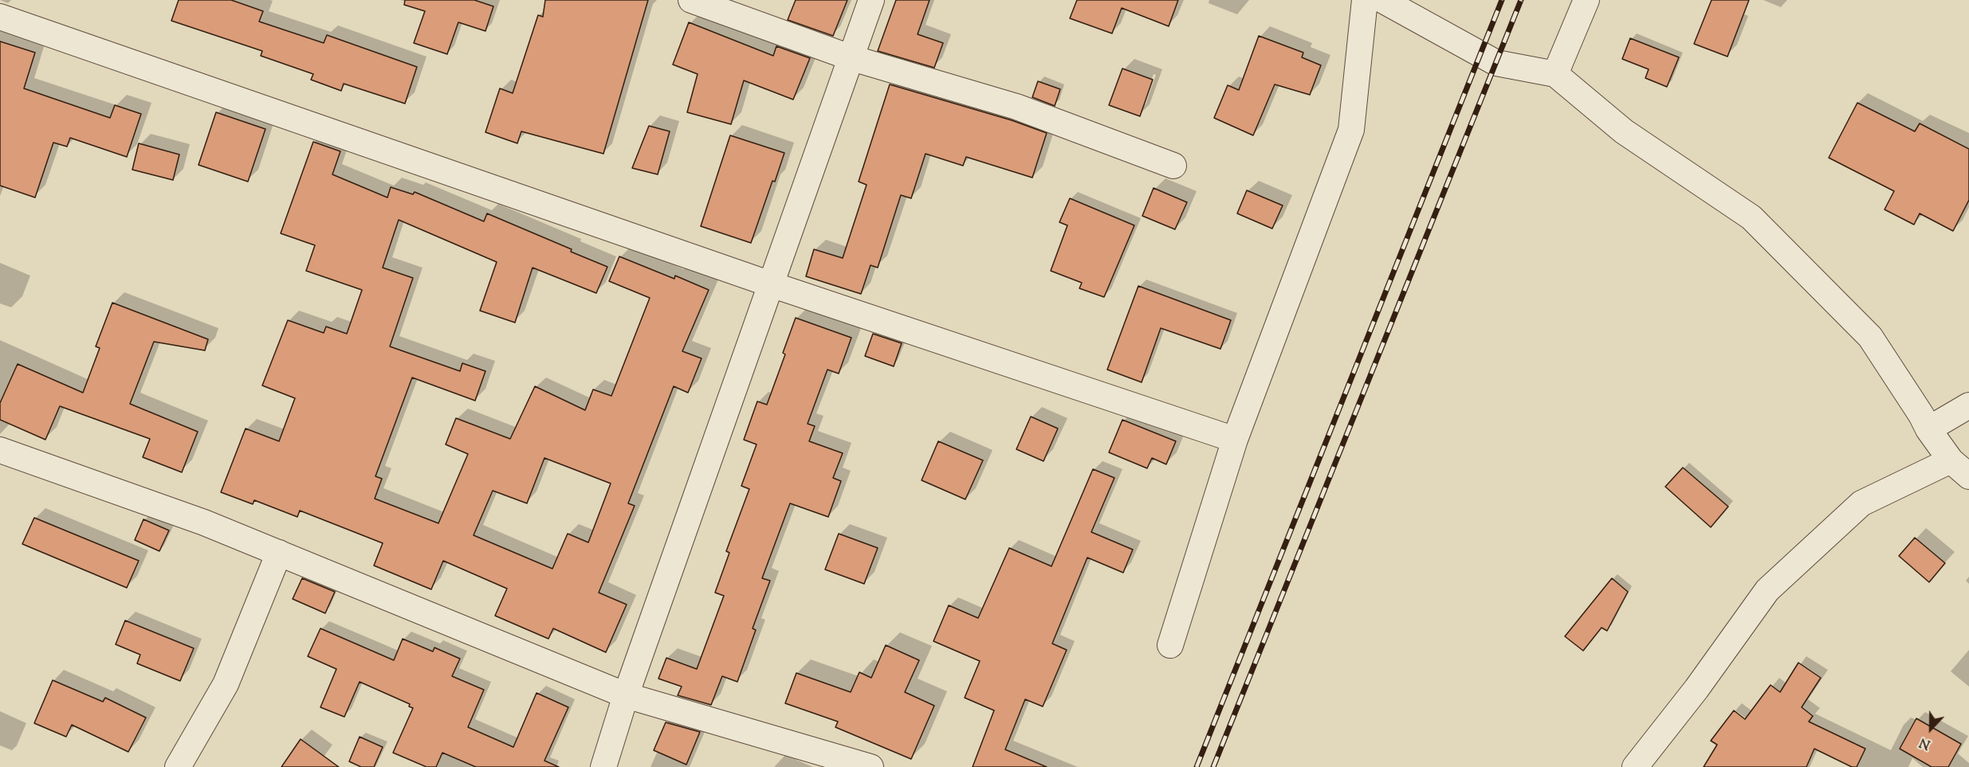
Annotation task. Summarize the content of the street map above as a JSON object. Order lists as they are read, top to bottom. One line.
{"north":"bottom"}
